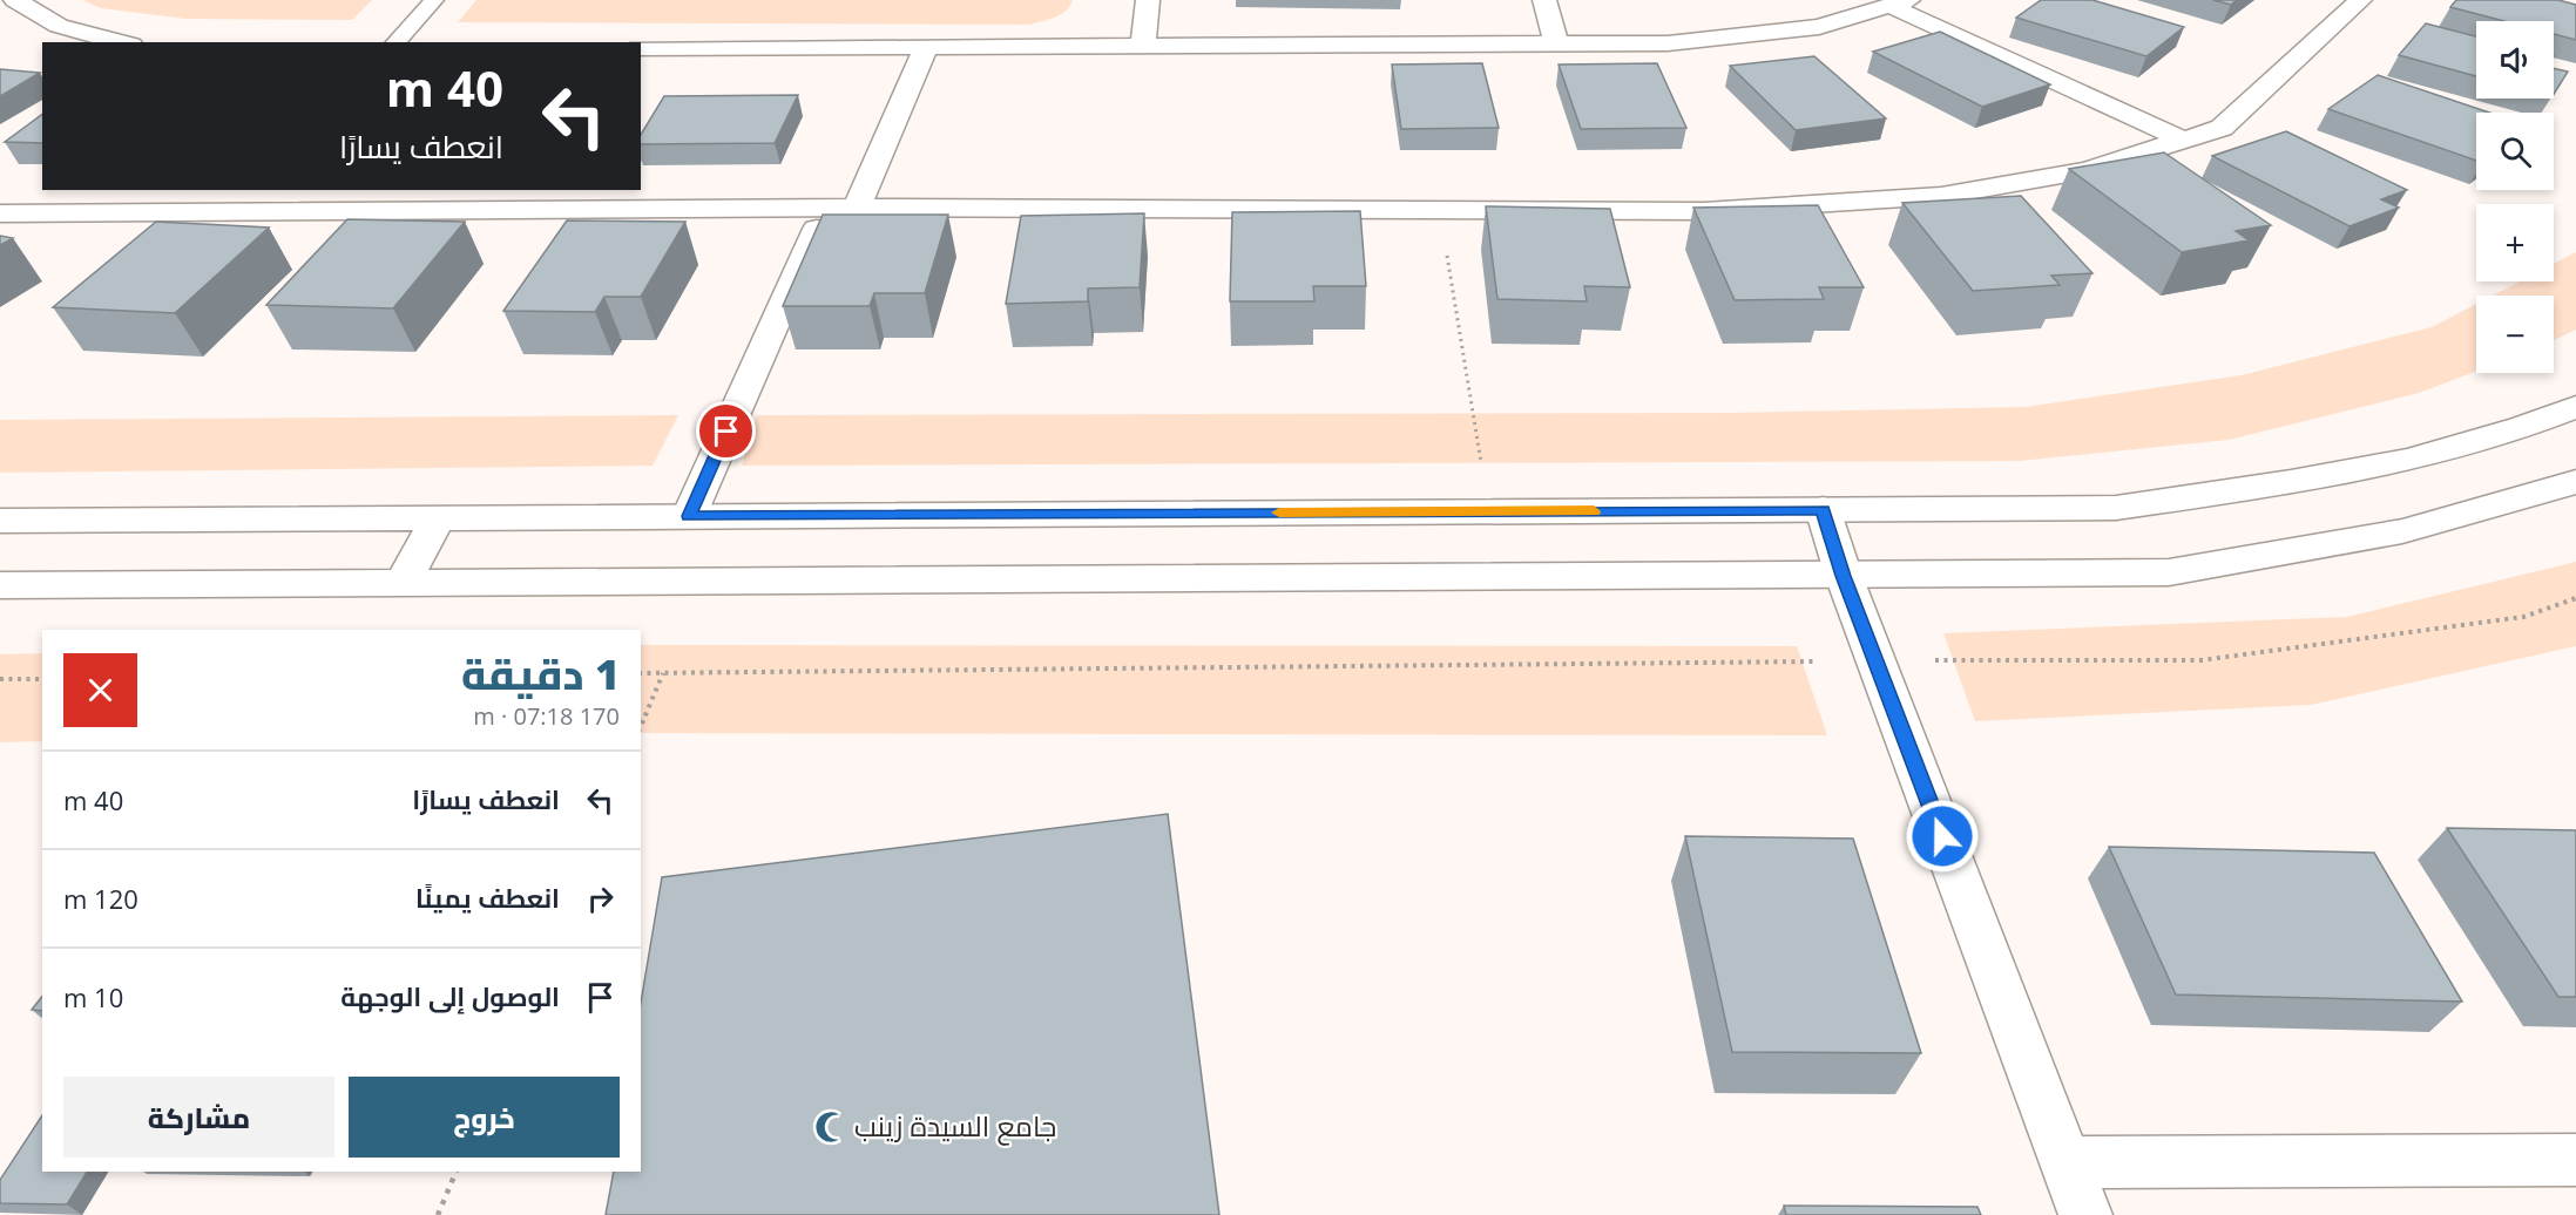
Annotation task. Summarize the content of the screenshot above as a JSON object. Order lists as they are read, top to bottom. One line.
{"places":{"mosque":["جامع السيدة زينب"]},"page":{"map_buttons":["+","−"],"turn":["40 m","انعطف يسارًا"],"heading":["1 دقيقة","170 m · 07:18"],"list":[{"name":"انعطف يسارًا","value":"40 m"},{"name":"انعطف يمينًا","value":"120 m"},{"name":"الوصول إلى الوجهة","value":"10 m"}],"buttons":["خروج","مشاركة"]}}
